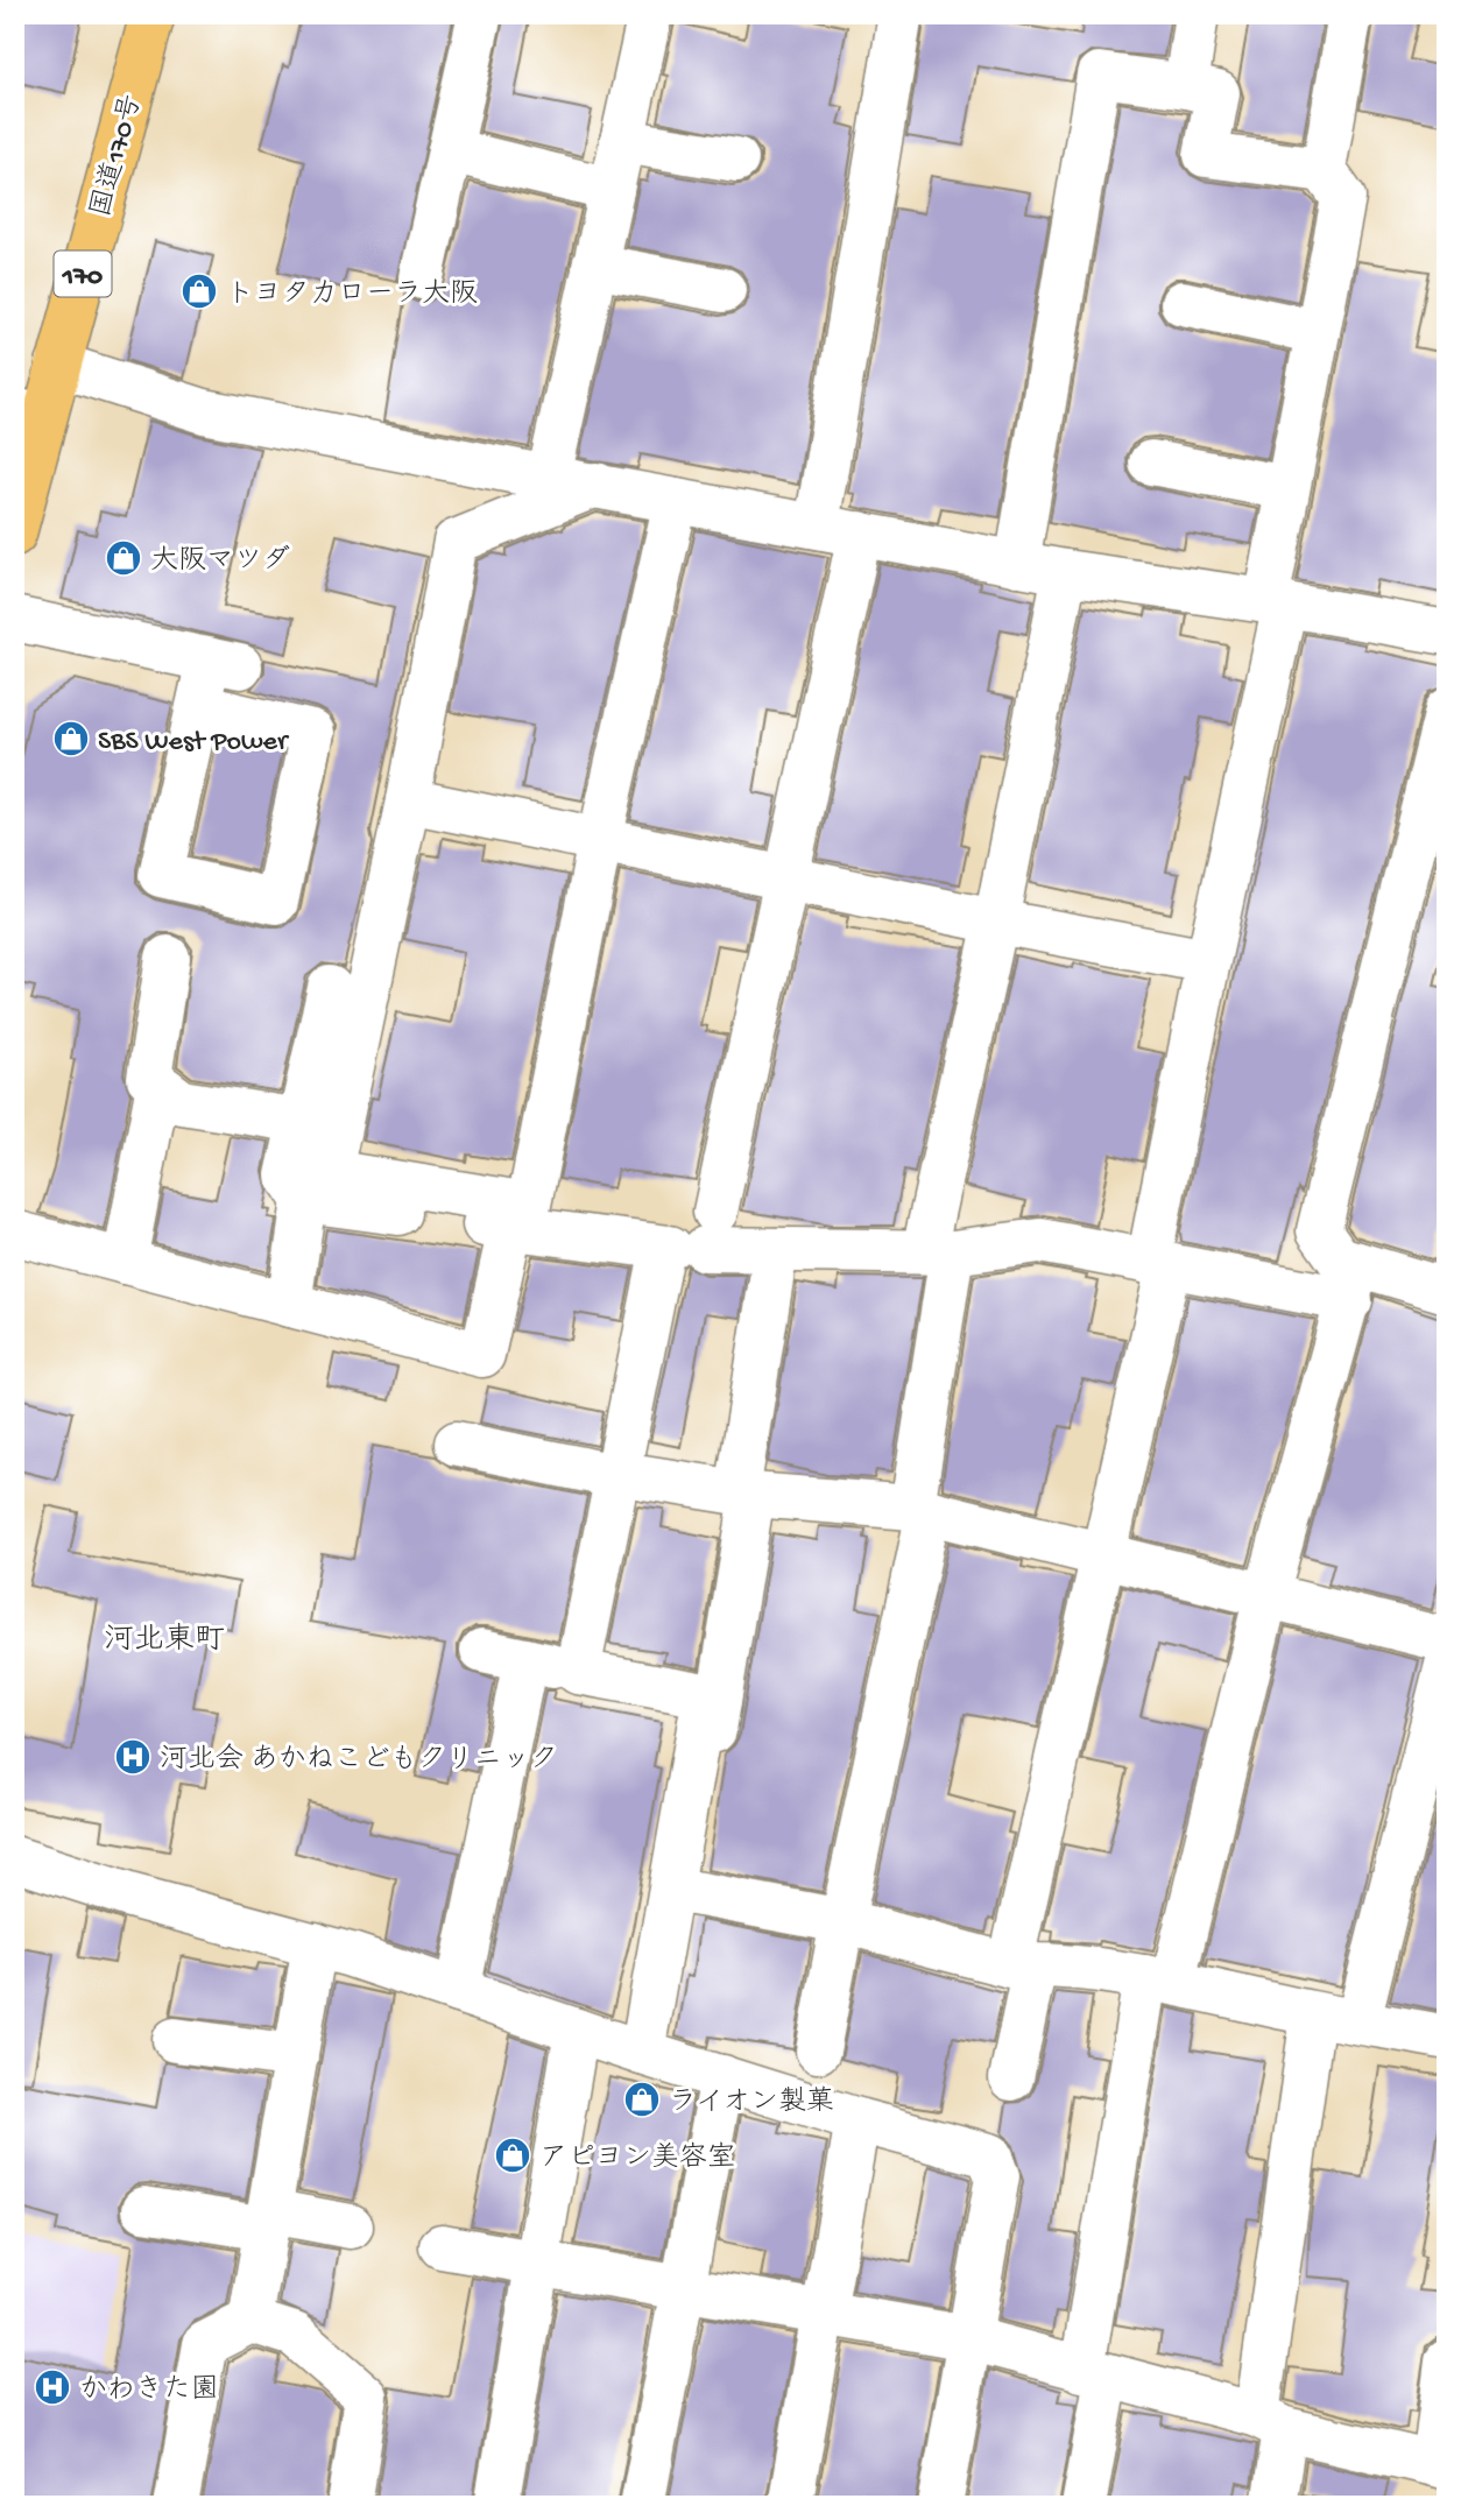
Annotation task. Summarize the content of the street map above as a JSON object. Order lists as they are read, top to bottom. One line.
{"streets":{"highway":["国道170号","170"]},"districts":["河北東町"],"places":{"shop":["トヨタカローラ大阪","大阪マツダ","SBS West Power","ライオン製菓","アピヨン美容室"],"hospital":["河北会 あかねこどもクリニック","かわきた園"]}}
